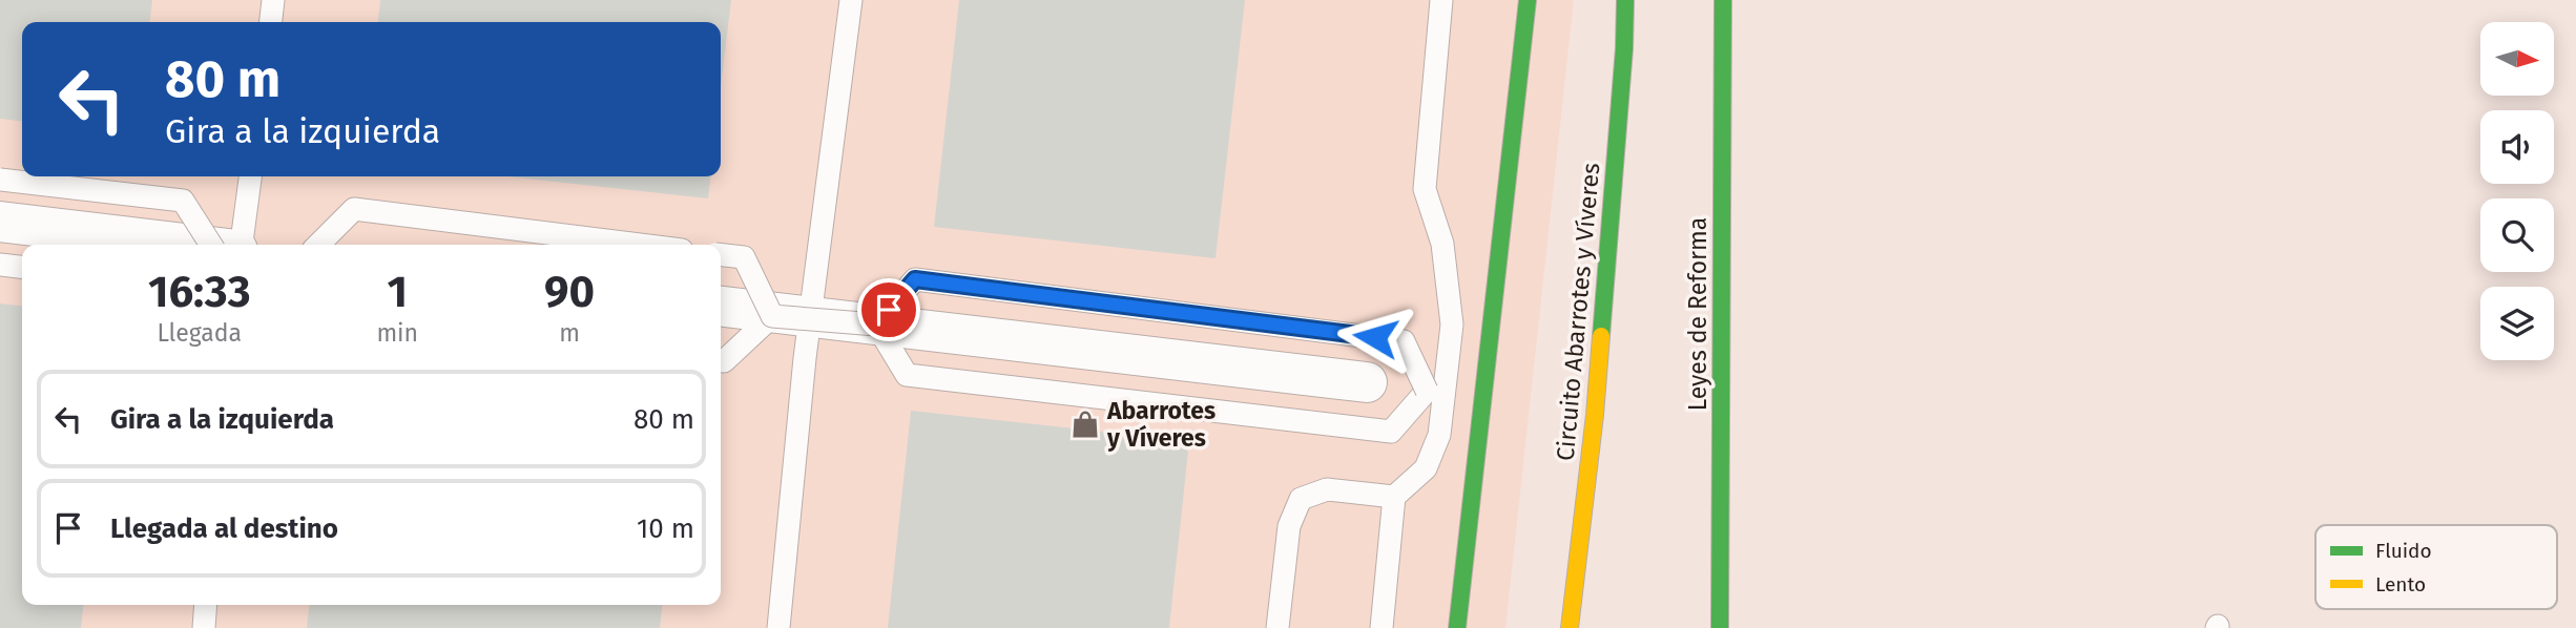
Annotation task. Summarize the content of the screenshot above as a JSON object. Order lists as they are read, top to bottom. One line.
{"streets":{"main road":["Circuito Abarrotes y Víveres","Leyes de Reforma"]},"places":{"shop":["Abarrotes y Víveres"]},"legend":["Fluido","Lento"],"north":"right","page":{"turn":["80 m","Gira a la izquierda"],"eta":["16:33","Llegada","1","min","90","m"],"list":[{"name":"Gira a la izquierda","value":"80 m"},{"name":"Llegada al destino","value":"10 m"}]}}
